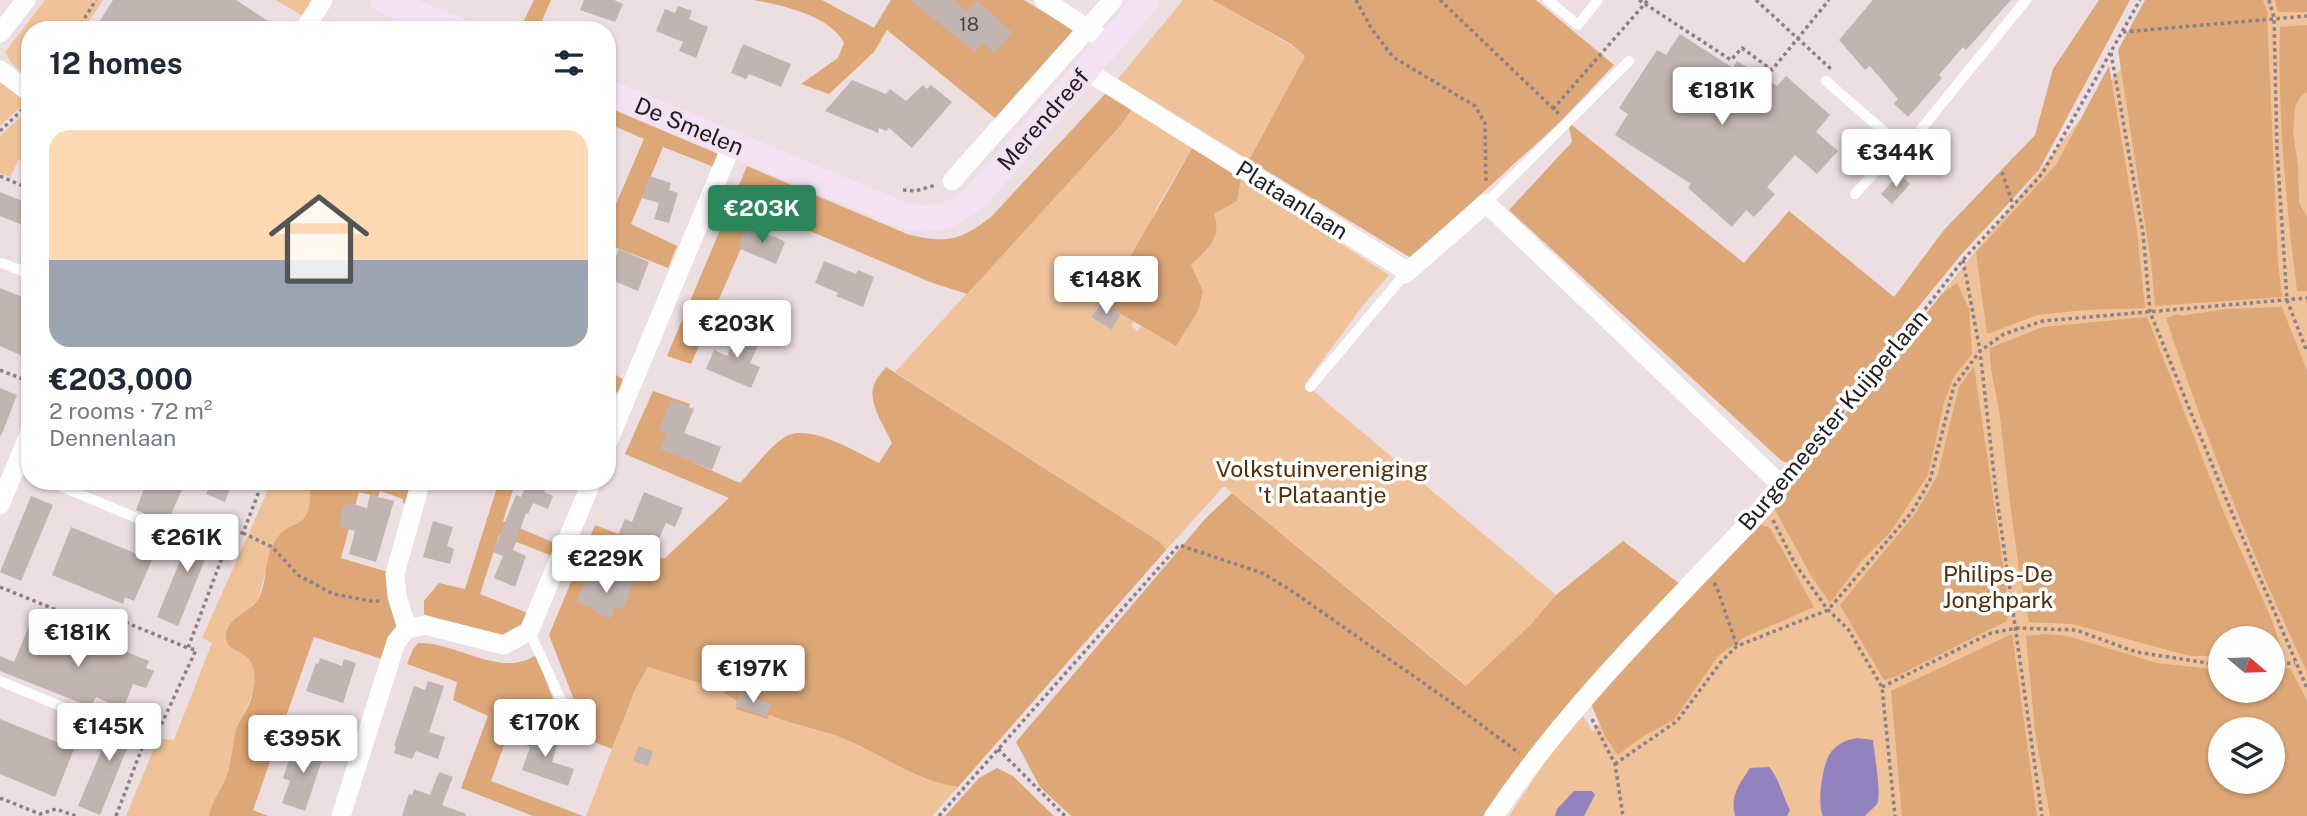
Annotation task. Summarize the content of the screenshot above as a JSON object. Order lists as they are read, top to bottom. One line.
{"streets":{"street":["Merendreef","De Smelen","Plataanlaan","Burgemeester Kuijperlaan"]},"crossings":[["Merendreef","De Smelen"],["Merendreef","Plataanlaan"]],"parks":["Volkstuinvereniging 't Plataantje","Philips-De Jonghpark"],"house_numbers":["18"],"north":"right","page":{"heading":"12 homes","price":["€181K","€344K","€203K","€148K","€203K","€261K","€229K","€181K","€197K","€170K","€145K","€395K"],"list":[{"name":"€203,000","note":"2 rooms · 72 m² · Dennenlaan"}]}}
